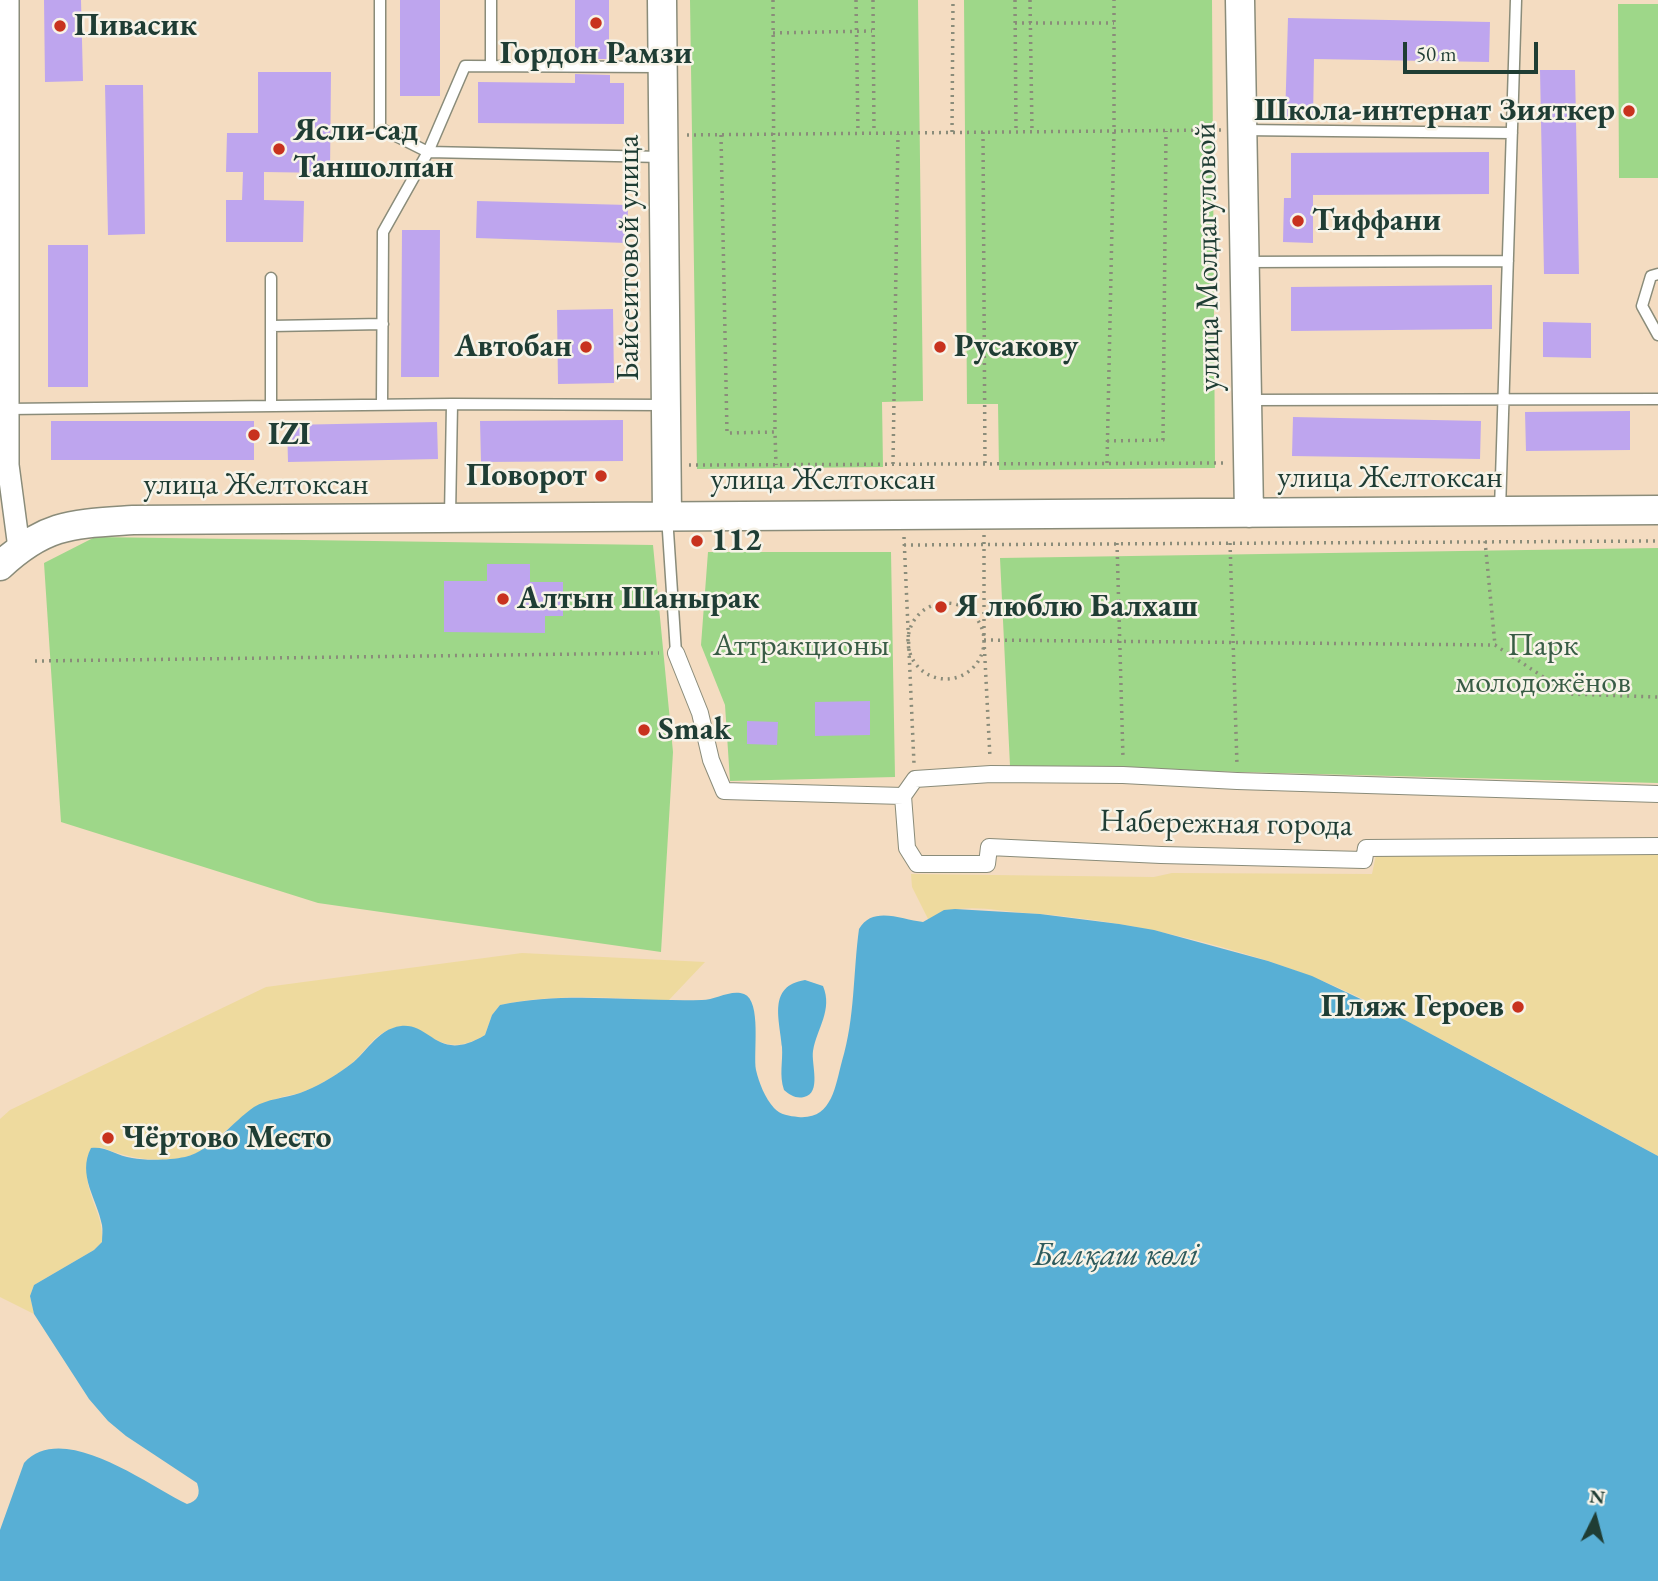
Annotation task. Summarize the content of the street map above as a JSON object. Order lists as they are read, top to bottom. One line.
{"streets":{"street":["улица Молдагуловой","Байсеитовой улица","улица Желтоксан","Набережная города"]},"crossings":[["улица Молдагуловой","улица Желтоксан"],["Байсеитовой улица","улица Желтоксан"]],"water":["Балқаш көлі"],"parks":["Аттракционы","Парк молодожёнов"],"places":["Гордон Рамзи","Пивасик","Школа-интернат Зияткер","Ясли-сад Таншолпан","Тиффани","Автобан","Русакову","IZI","Поворот","112","Алтын Шанырак","Я люблю Балхаш","Smak","Пляж Героев","Чёртово Место"],"scale_bar":"50 m","north":"top"}
